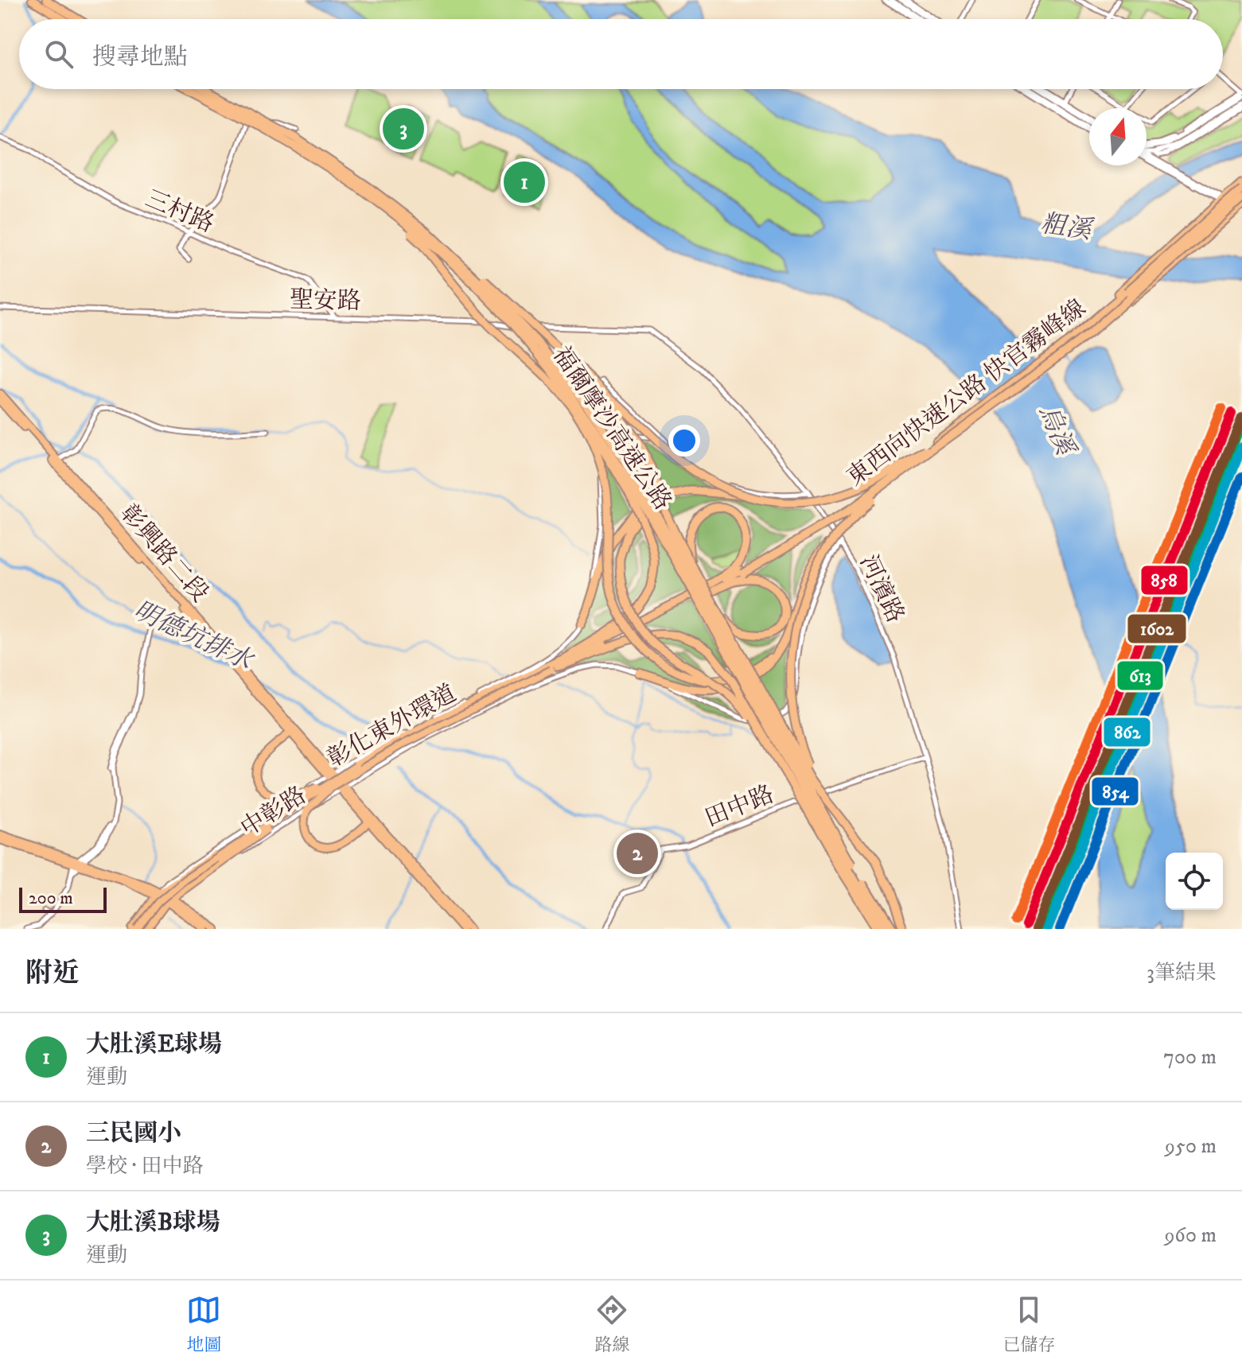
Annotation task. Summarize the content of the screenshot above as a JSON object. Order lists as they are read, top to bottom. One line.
{"streets":{"highway":["東西向快速公路 快官霧峰線","福爾摩沙高速公路"],"main road":["彰興路二段","彰化東外環道"],"street":["三村路","聖安路","河濱路","田中路","中彰路"]},"crossings":[["三村路","聖安路"],["聖安路","河濱路"],["東西向快速公路 快官霧峰線","彰化東外環道"],["彰興路二段","中彰路"],["河濱路","田中路"],["河濱路","中彰路"]],"water":["粗溪","烏溪","明德坑排水"],"lines":["transit line 858","transit line 1602","transit line 613","transit line 862","transit line 854"],"scale_bar":"200 m","north":"top","page":{"search":"搜尋地點","pins":["3","1","2"],"scale":"200 m","heading":["附近","3筆結果"],"list":[{"mark":"1","name":"大肚溪E球場","note":"運動","value":"700 m"},{"mark":"2","name":"三民國小","note":"學校 · 田中路","value":"950 m"},{"mark":"3","name":"大肚溪B球場","note":"運動","value":"960 m"}],"nav":["地圖","路線","已儲存"]}}
